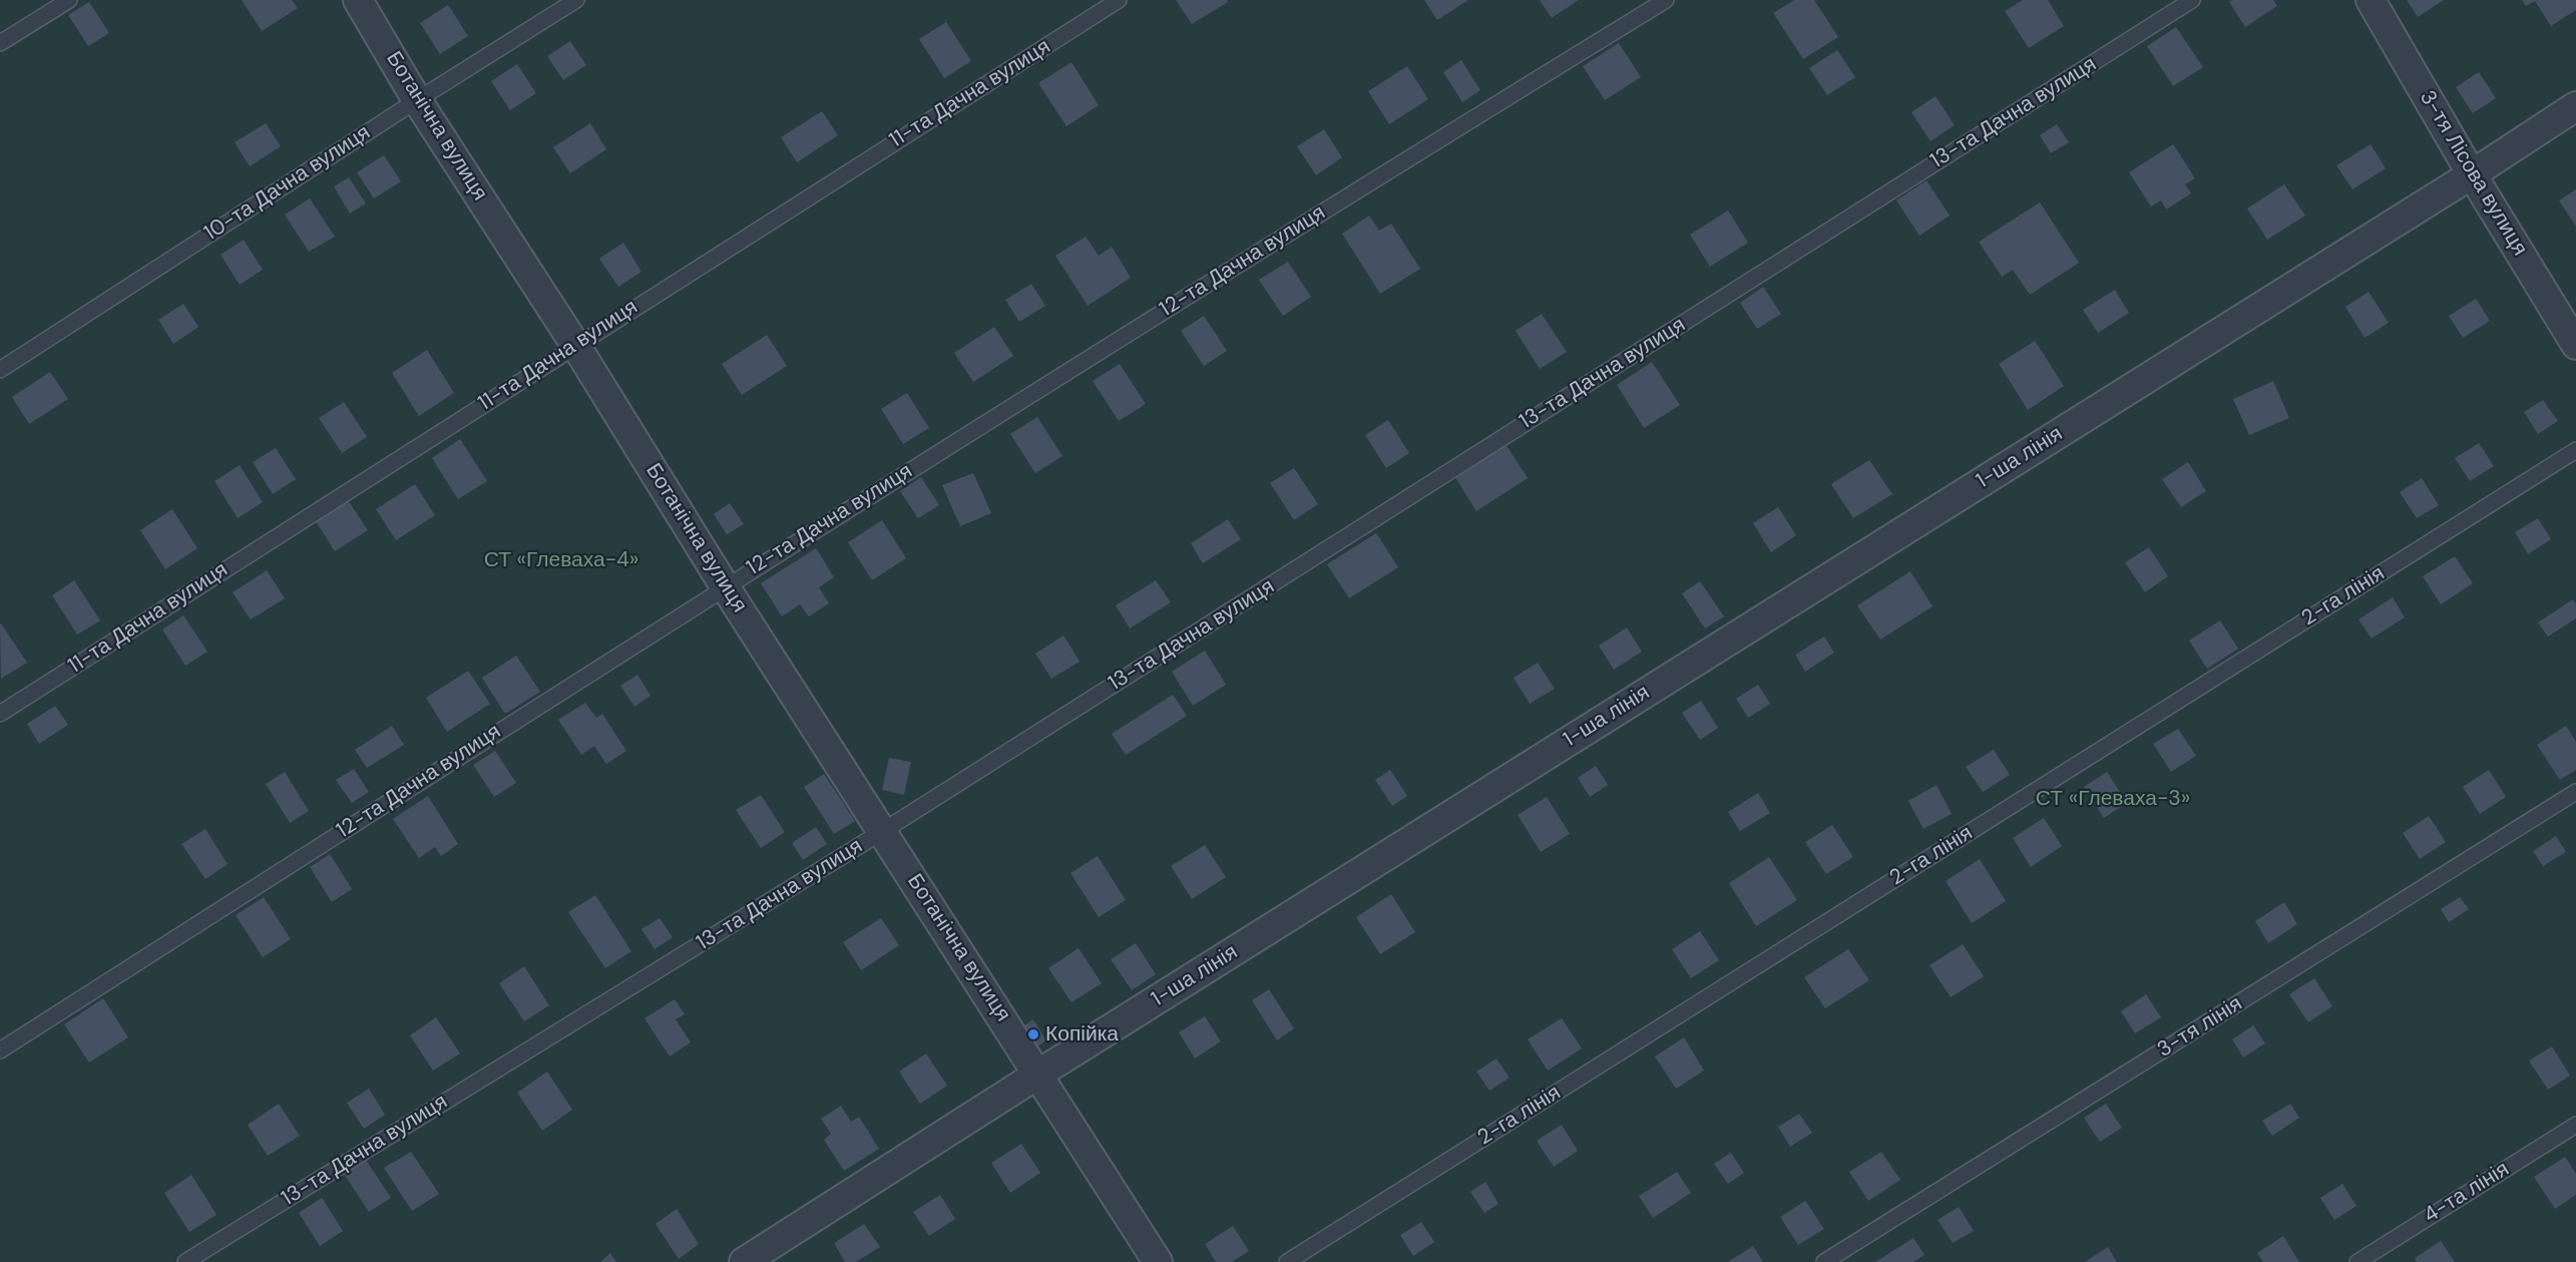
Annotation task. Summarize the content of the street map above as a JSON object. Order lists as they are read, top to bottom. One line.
{"streets":{"street":["Ботанічна вулиця","3-тя Лісова вулиця","1-ша лінія"],"lane":["11-та Дачна вулиця","13-та Дачна вулиця","10-та Дачна вулиця","12-та Дачна вулиця","2-га лінія","3-тя лінія","4-та лінія"]},"crossings":[["11-та Дачна вулиця","Ботанічна вулиця"],["13-та Дачна вулиця","Ботанічна вулиця"],["Ботанічна вулиця","10-та Дачна вулиця"],["Ботанічна вулиця","12-та Дачна вулиця"],["Ботанічна вулиця","1-ша лінія"],["3-тя Лісова вулиця","1-ша лінія"]],"parks":["СТ «Глеваха-4»","СТ «Глеваха-3»"],"places":["Копійка"]}
